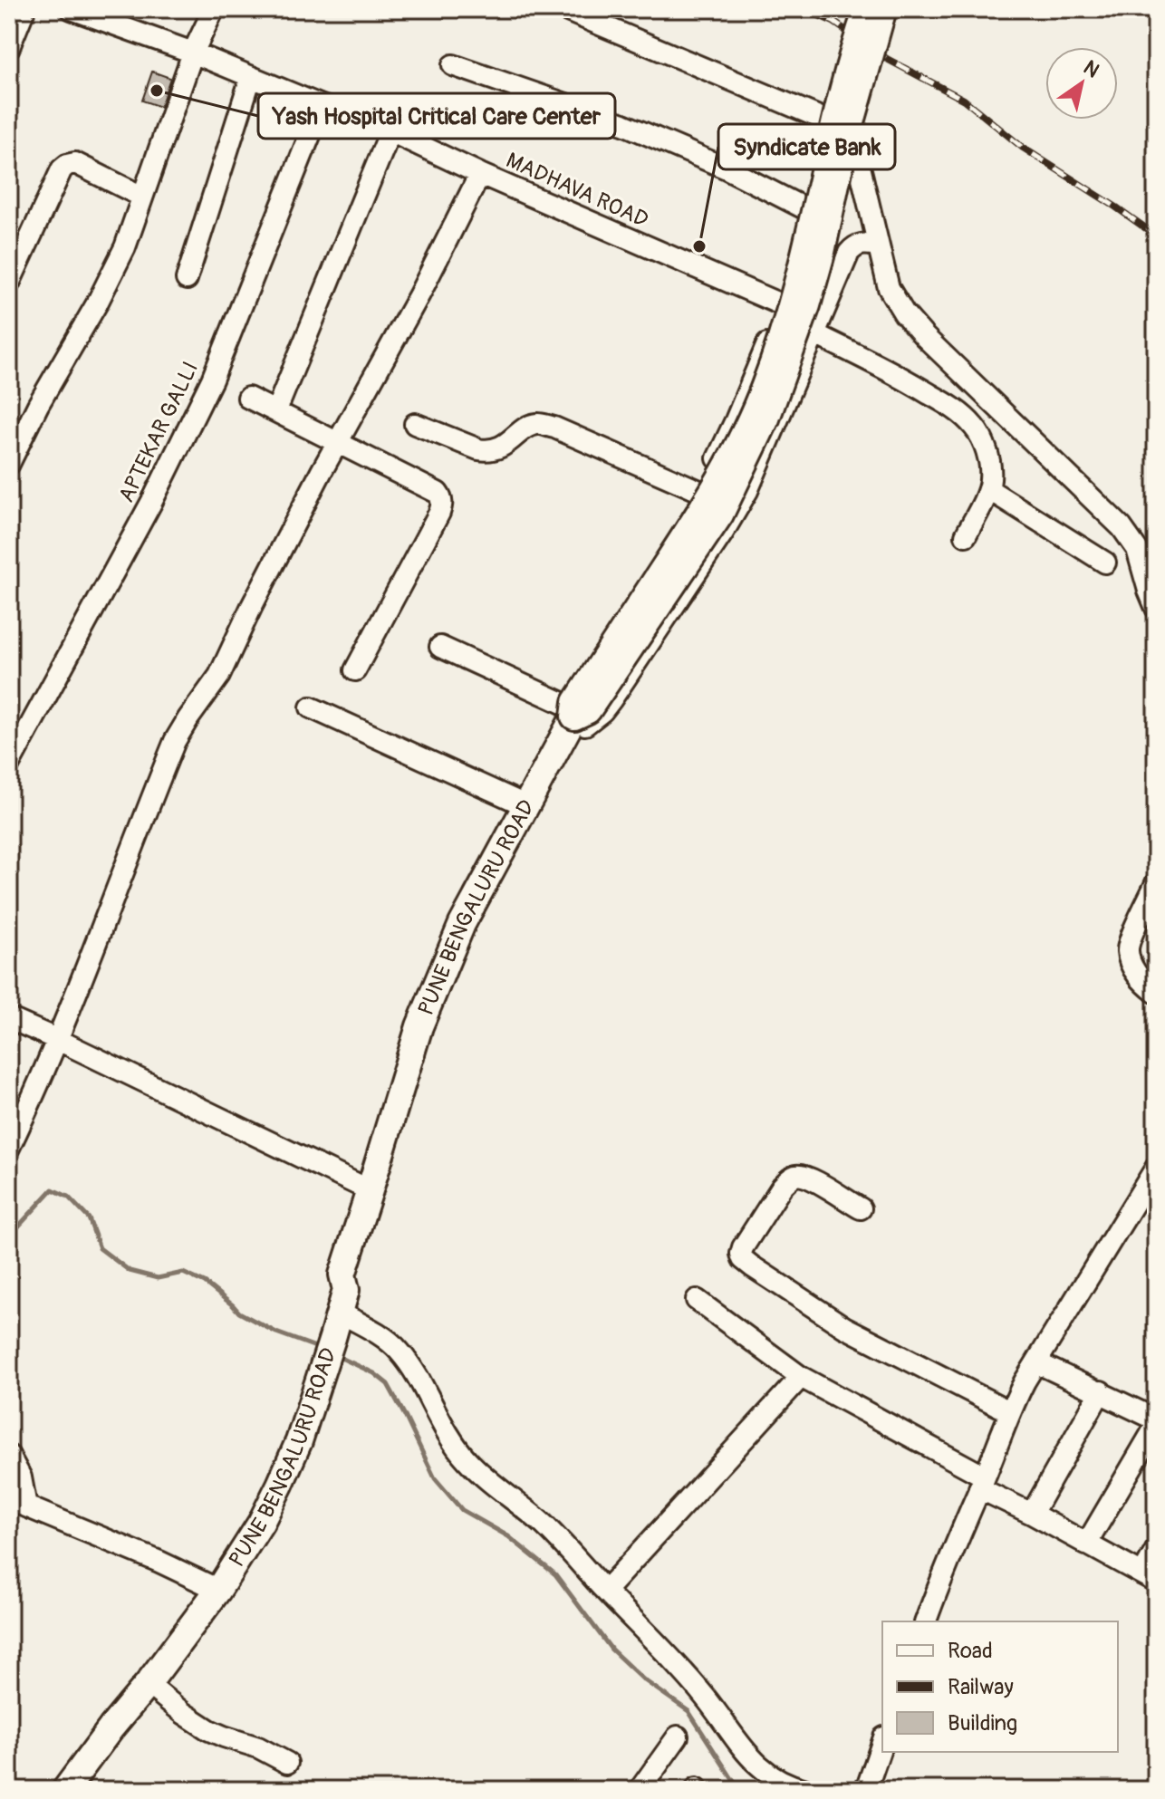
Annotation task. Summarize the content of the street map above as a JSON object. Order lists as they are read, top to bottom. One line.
{"streets":{"main road":["PUNE BENGALURU ROAD"],"street":["MADHAVA ROAD","APTEKAR GALLI"]},"crossings":[["MADHAVA ROAD","APTEKAR GALLI"]],"places":["Yash Hospital Critical Care Center","Syndicate Bank"],"legend":["Road","Railway","Building"],"north":"top right"}
